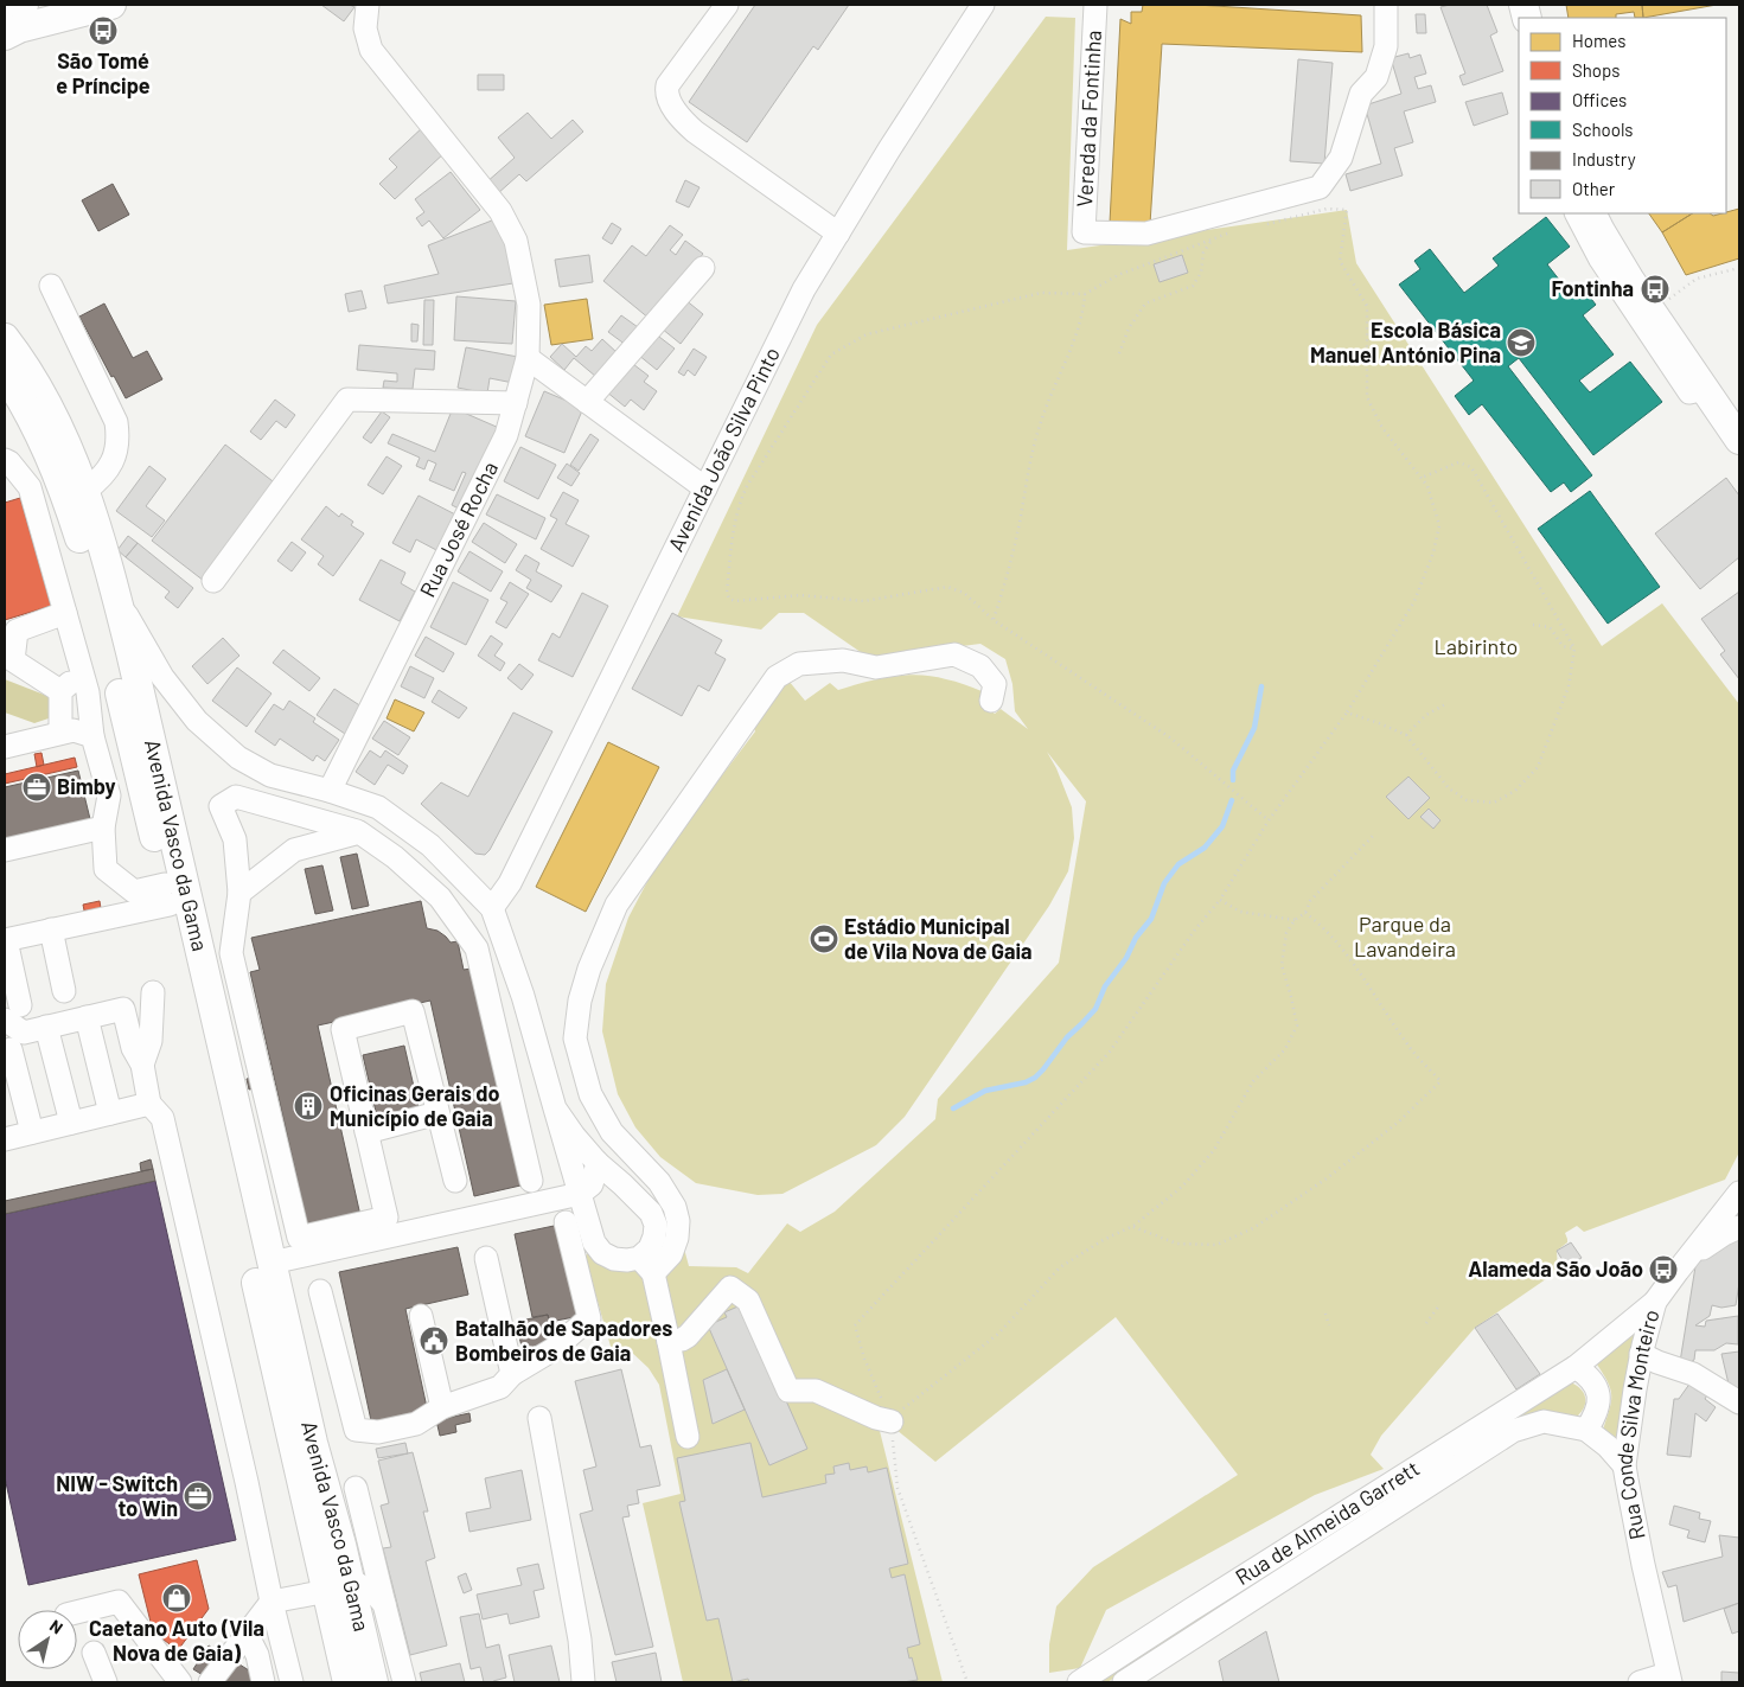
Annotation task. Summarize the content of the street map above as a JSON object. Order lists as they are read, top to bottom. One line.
{"streets":{"main road":["Avenida Vasco da Gama"],"street":["Vereda da Fontinha","Avenida João Silva Pinto","Rua José Rocha","Rua Conde Silva Monteiro","Rua de Almeida Garrett"]},"crossings":[["Rua Conde Silva Monteiro","Rua de Almeida Garrett"]],"parks":["Labirinto","Parque da Lavandeira"],"places":{"bus stop":["São Tomé e Príncipe","Fontinha","Alameda São João"],"school or university":["Escola Básica Manuel António Pina"],"office":["Bimby","NIW - Switch to Win"],"sports":["Estádio Municipal de Vila Nova de Gaia"],"building":["Oficinas Gerais do Município de Gaia"],"public building":["Batalhão de Sapadores Bombeiros de Gaia"],"shop":["Caetano Auto (Vila Nova de Gaia)"]},"legend":["Homes","Shops","Offices","Schools","Industry","Other"],"north":"top right"}
